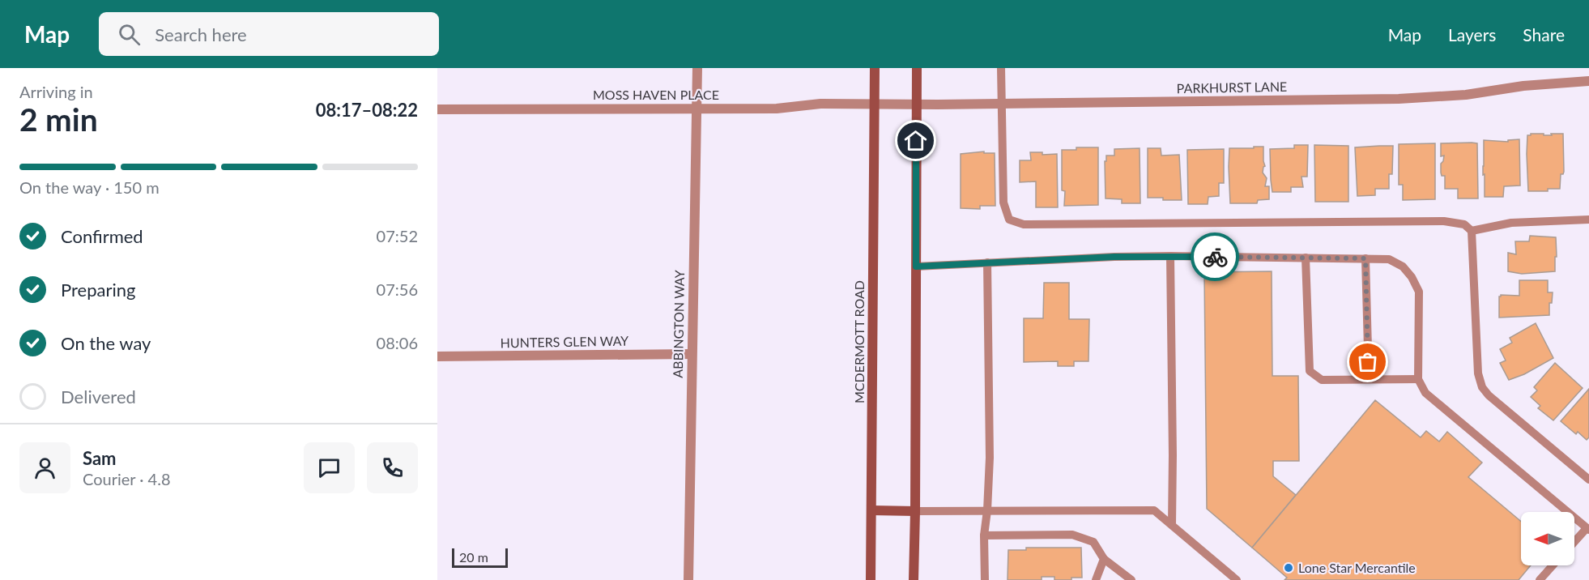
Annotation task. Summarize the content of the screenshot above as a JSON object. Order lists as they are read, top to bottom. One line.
{"streets":{"main road":["MCDERMOTT ROAD"],"street":["PARKHURST LANE","MOSS HAVEN PLACE","ABBINGTON WAY","HUNTERS GLEN WAY"]},"crossings":[["PARKHURST LANE","MOSS HAVEN PLACE"],["PARKHURST LANE","MCDERMOTT ROAD"],["MOSS HAVEN PLACE","ABBINGTON WAY"],["MOSS HAVEN PLACE","MCDERMOTT ROAD"],["ABBINGTON WAY","HUNTERS GLEN WAY"]],"places":["Lone Star Mercantile"],"scale_bar":"20 m","north":"left","page":{"header":"Map","search":"Search here","nav":["Map","Layers","Share"],"heading":["2 min","Arriving in","08:17–08:22"],"panel":["Sam","Courier · 4.8"],"bar":"On the way · 150 m","list":[["Confirmed","07:52"],["Preparing","07:56"],["On the way","08:06"],"Delivered"],"scale":"20 m"}}
